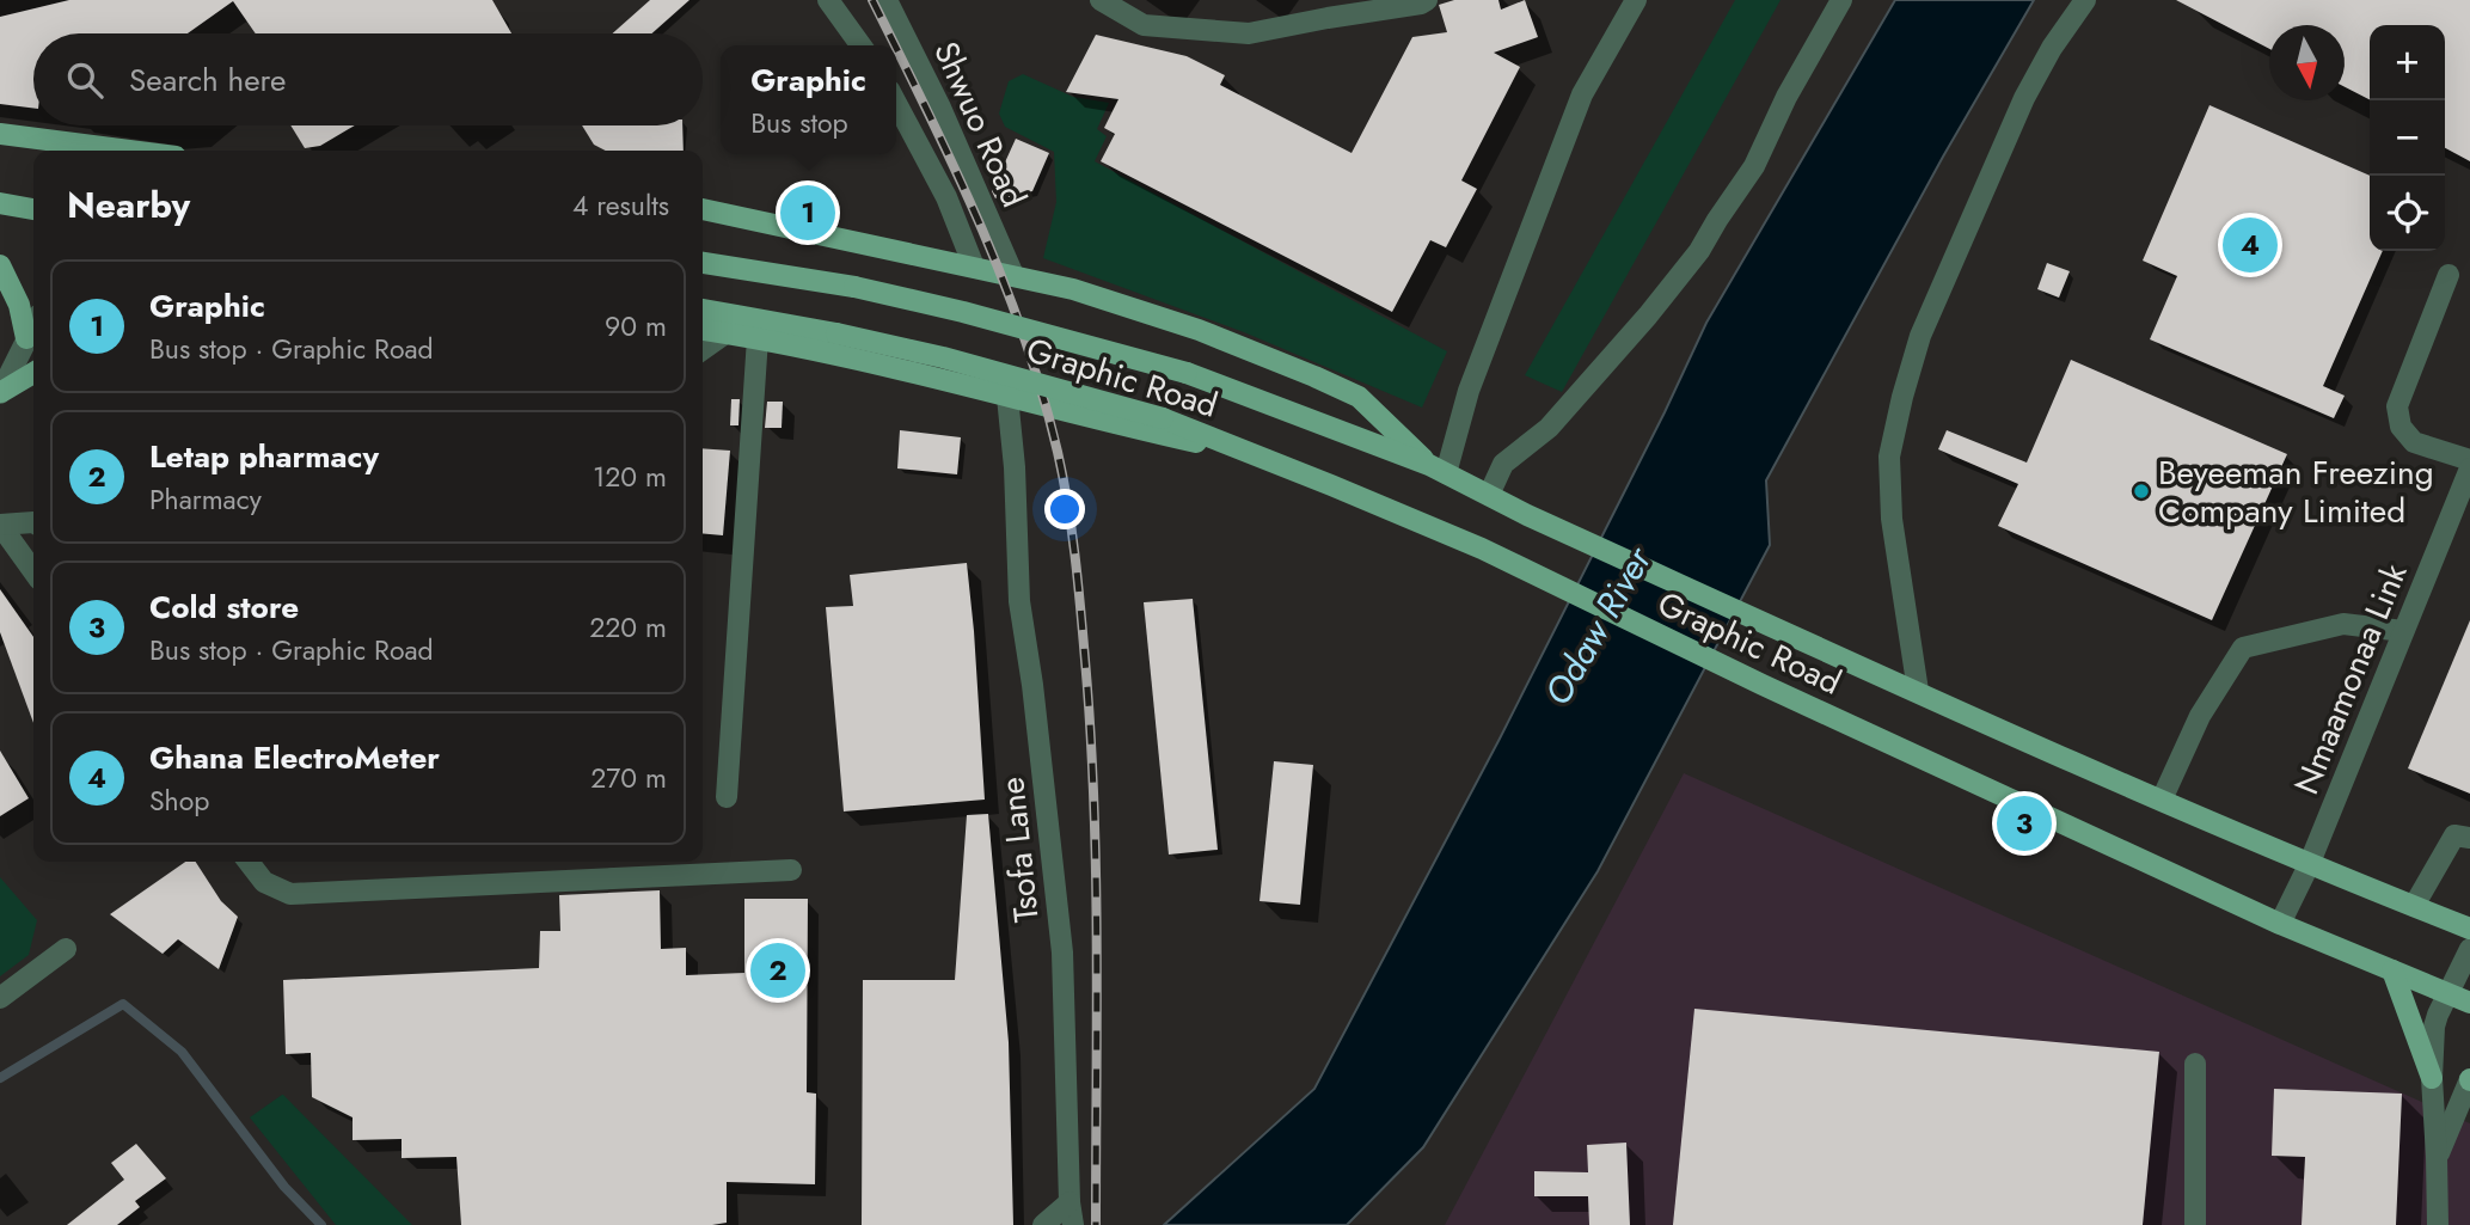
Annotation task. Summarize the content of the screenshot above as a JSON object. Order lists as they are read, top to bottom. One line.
{"streets":{"main road":["Graphic Road"],"street":["Shwuo Road","Nmaamonaa Link","Tsofa Lane"]},"crossings":[["Graphic Road","Nmaamonaa Link"]],"water":["Odaw River"],"places":["Beyeeman Freezing Company Limited"],"north":"bottom","page":{"map_buttons":["+","−"],"search":"Search here","popup":["Graphic","Bus stop"],"heading":["Nearby","4 results"],"pins":["1","4","3","2"],"list":[{"mark":"1","name":"Graphic","note":"Bus stop · Graphic Road","value":"90 m"},{"mark":"2","name":"Letap pharmacy","note":"Pharmacy","value":"120 m"},{"mark":"3","name":"Cold store","note":"Bus stop · Graphic Road","value":"220 m"},{"mark":"4","name":"Ghana ElectroMeter","note":"Shop","value":"270 m"}]}}
